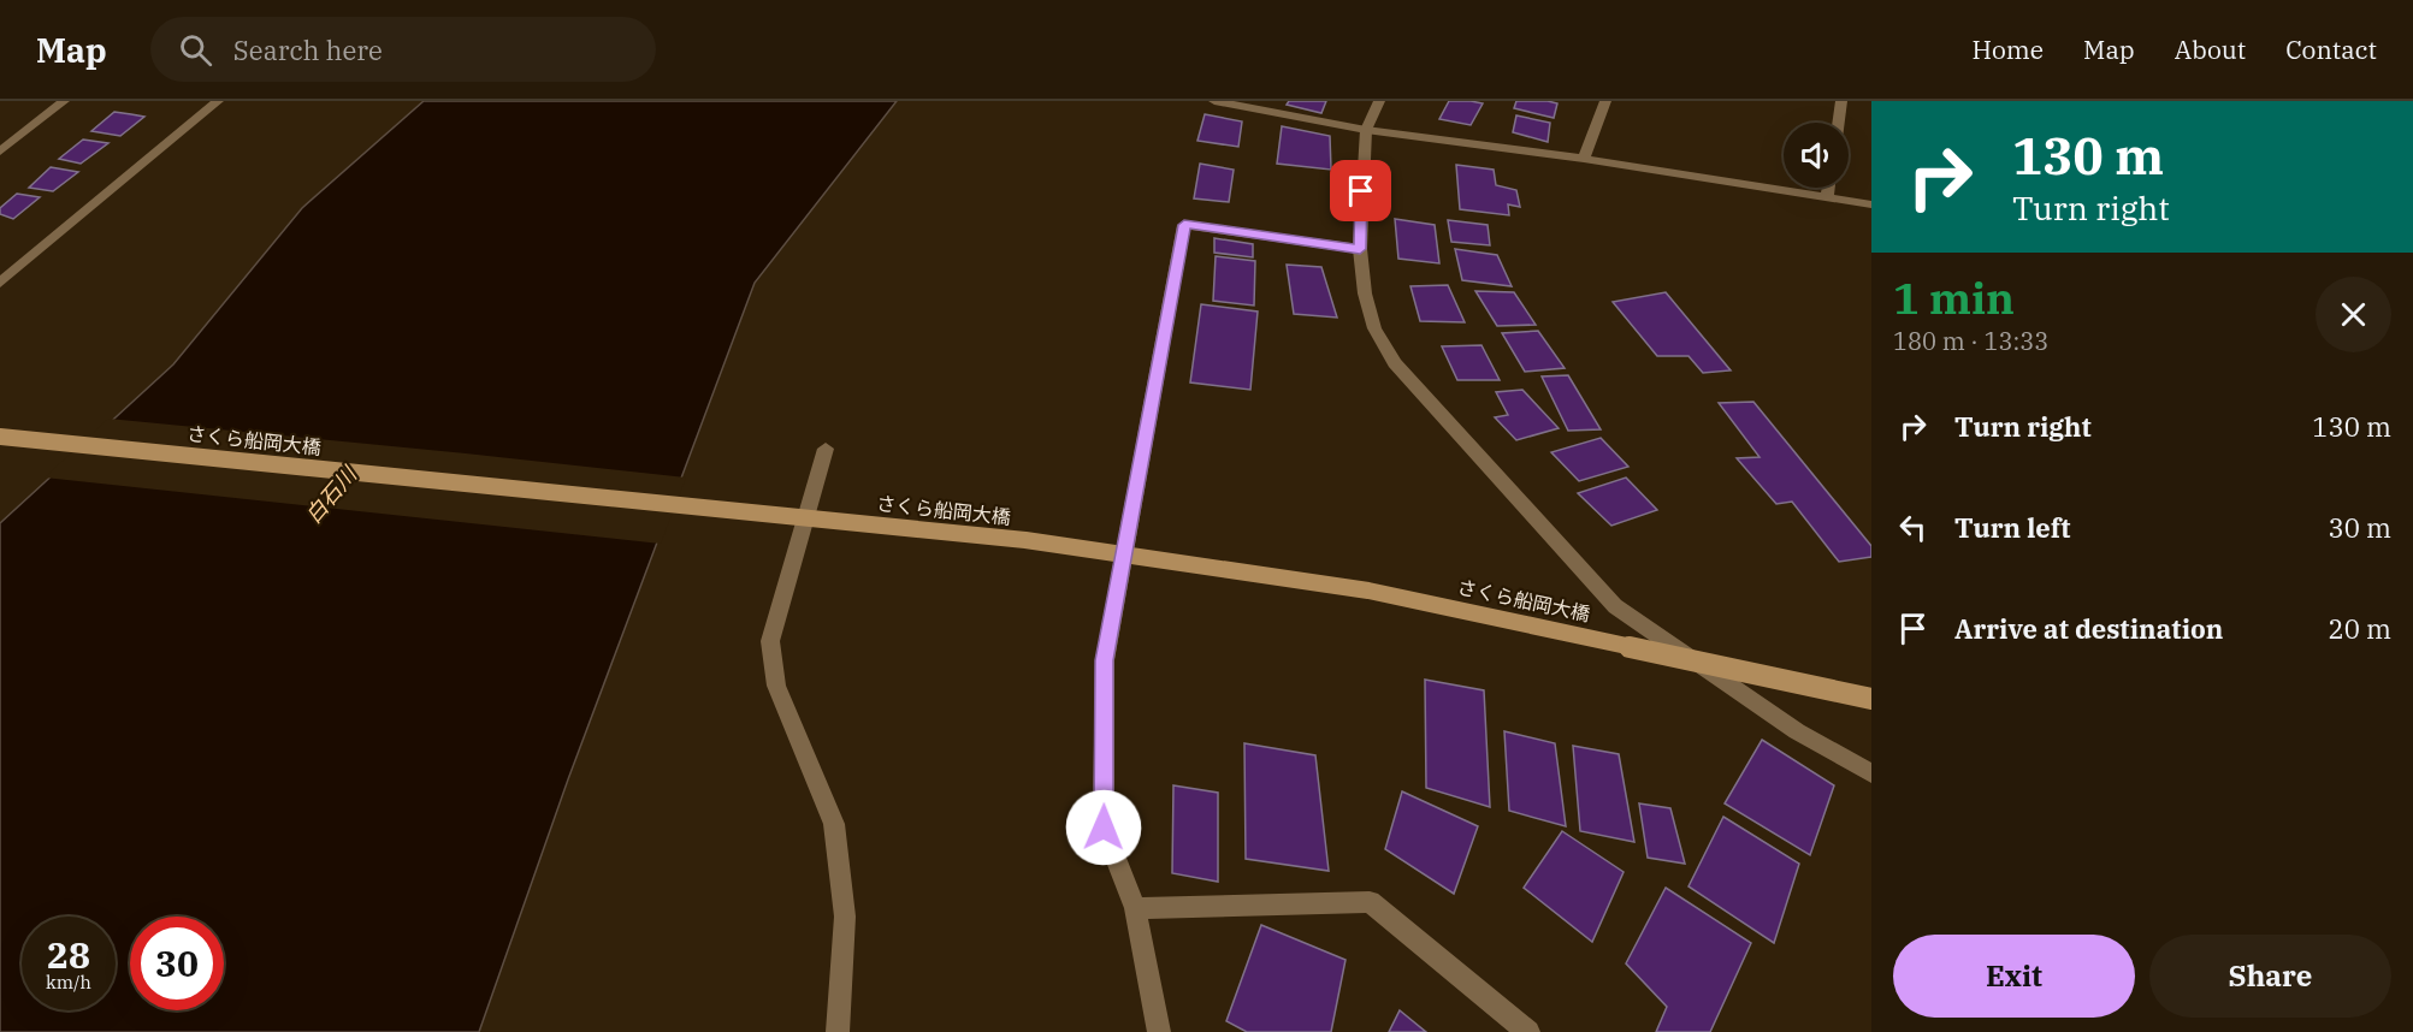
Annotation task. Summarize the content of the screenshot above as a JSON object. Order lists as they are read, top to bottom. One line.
{"streets":{"main road":["さくら船岡大橋"]},"water":["白石川"],"page":{"header":"Map","search":"Search here","nav":["Home","Map","About","Contact"],"turn":["130 m","Turn right"],"heading":["1 min","180 m · 13:33"],"list":[{"name":"Turn right","value":"130 m"},{"name":"Turn left","value":"30 m"},{"name":"Arrive at destination","value":"20 m"}],"speed":"28 km/h","limit":"30","buttons":["Exit","Share"]}}
